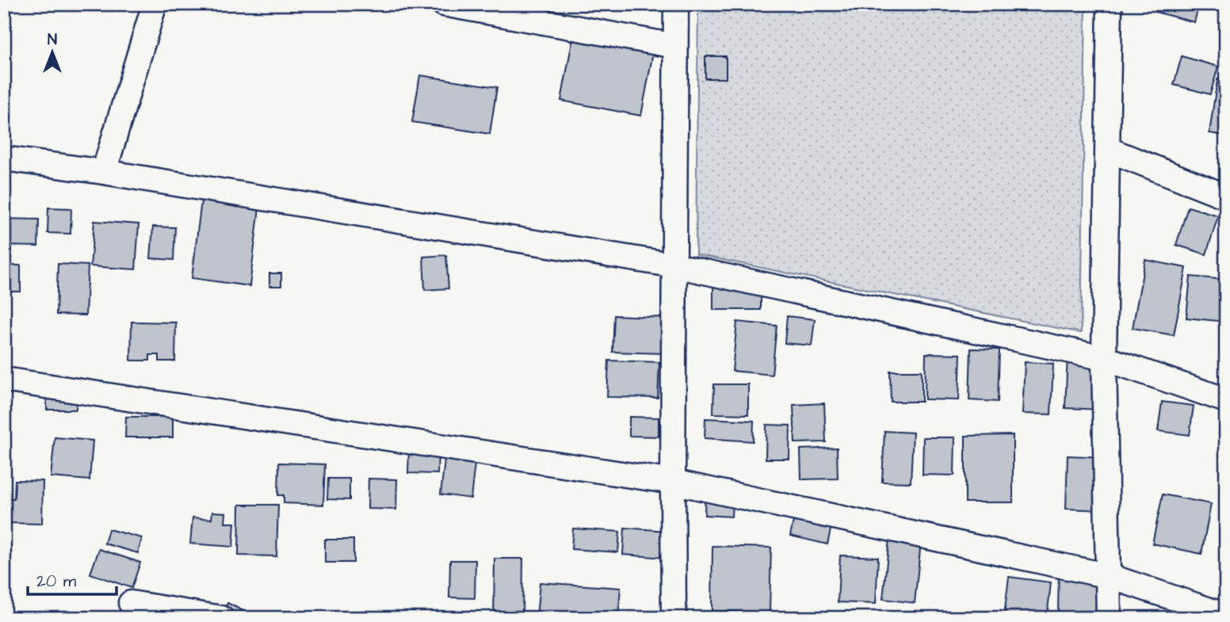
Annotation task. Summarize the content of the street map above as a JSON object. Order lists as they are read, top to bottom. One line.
{"scale_bar":"20 m","north":"top"}
